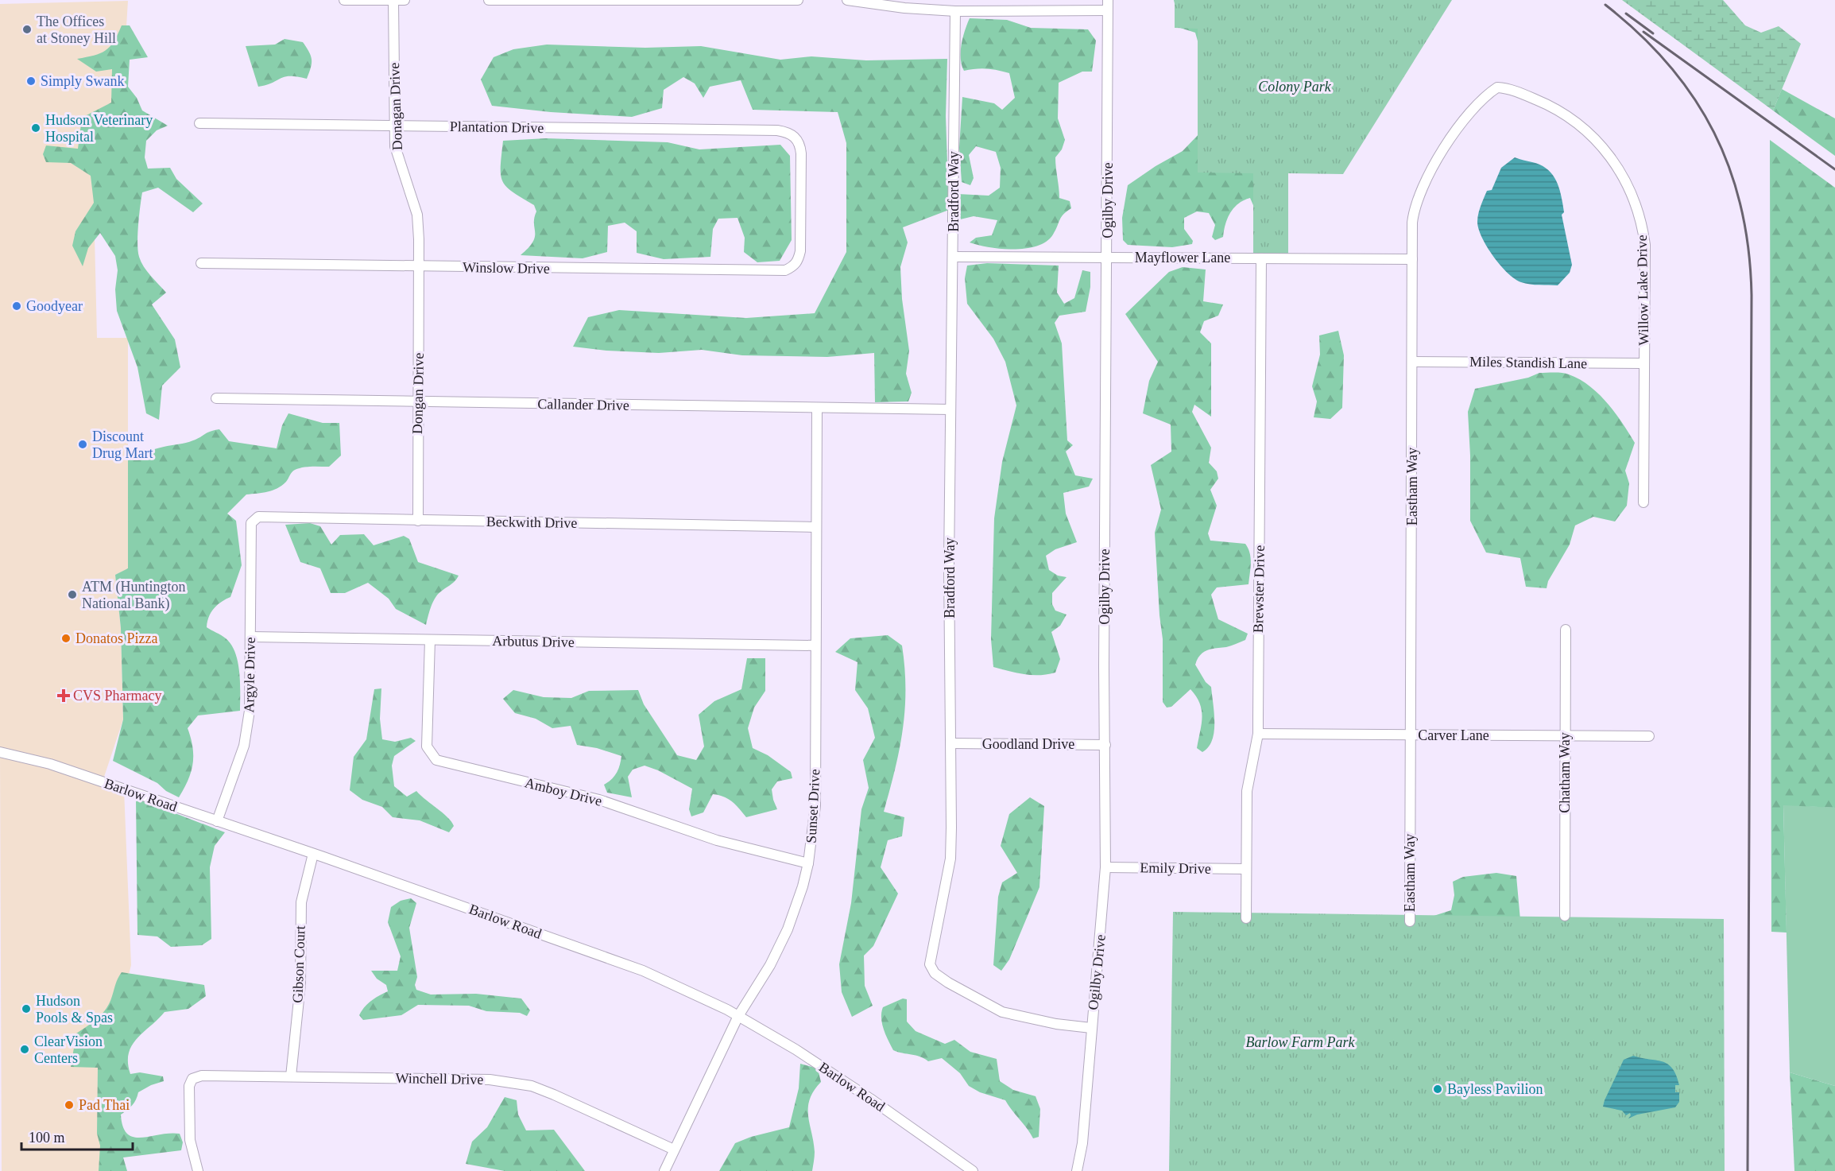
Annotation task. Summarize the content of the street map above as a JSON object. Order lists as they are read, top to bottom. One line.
{"streets":{"street":["Donagan Drive","Plantation Drive","Bradford Way","Ogilby Drive","Mayflower Lane","Winslow Drive","Willow Lake Drive","Miles Standish Lane","Dongan Drive","Callander Drive","Eastham Way","Beckwith Drive","Brewster Drive","Arbutus Drive","Argyle Drive","Carver Lane","Goodland Drive","Chatham Way","Amboy Drive","Barlow Road","Sunset Drive","Emily Drive","Gibson Court","Winchell Drive"]},"crossings":[["Donagan Drive","Plantation Drive"],["Donagan Drive","Winslow Drive"],["Donagan Drive","Dongan Drive"],["Plantation Drive","Winslow Drive"],["Bradford Way","Ogilby Drive"],["Bradford Way","Mayflower Lane"],["Bradford Way","Callander Drive"],["Bradford Way","Goodland Drive"],["Ogilby Drive","Mayflower Lane"],["Ogilby Drive","Goodland Drive"],["Ogilby Drive","Emily Drive"],["Mayflower Lane","Eastham Way"],["Mayflower Lane","Brewster Drive"],["Winslow Drive","Dongan Drive"],["Willow Lake Drive","Miles Standish Lane"],["Willow Lake Drive","Eastham Way"],["Miles Standish Lane","Eastham Way"],["Dongan Drive","Callander Drive"],["Dongan Drive","Beckwith Drive"],["Callander Drive","Sunset Drive"],["Eastham Way","Carver Lane"],["Beckwith Drive","Argyle Drive"],["Beckwith Drive","Sunset Drive"],["Brewster Drive","Carver Lane"],["Brewster Drive","Emily Drive"],["Arbutus Drive","Argyle Drive"],["Arbutus Drive","Amboy Drive"],["Arbutus Drive","Sunset Drive"],["Argyle Drive","Barlow Road"],["Carver Lane","Chatham Way"],["Amboy Drive","Sunset Drive"],["Barlow Road","Sunset Drive"],["Barlow Road","Gibson Court"],["Sunset Drive","Winchell Drive"],["Gibson Court","Winchell Drive"]],"parks":["Colony Park","Barlow Farm Park"],"places":{"other":["The Offices at Stoney Hill","Simply Swank","Hudson Veterinary Hospital","Goodyear","Discount Drug Mart","ATM (Huntington National Bank)","Donatos Pizza","Hudson Pools & Spas","ClearVision Centers","Bayless Pavilion","Pad Thai"],"health":["CVS Pharmacy"]},"scale_bar":"100 m"}
